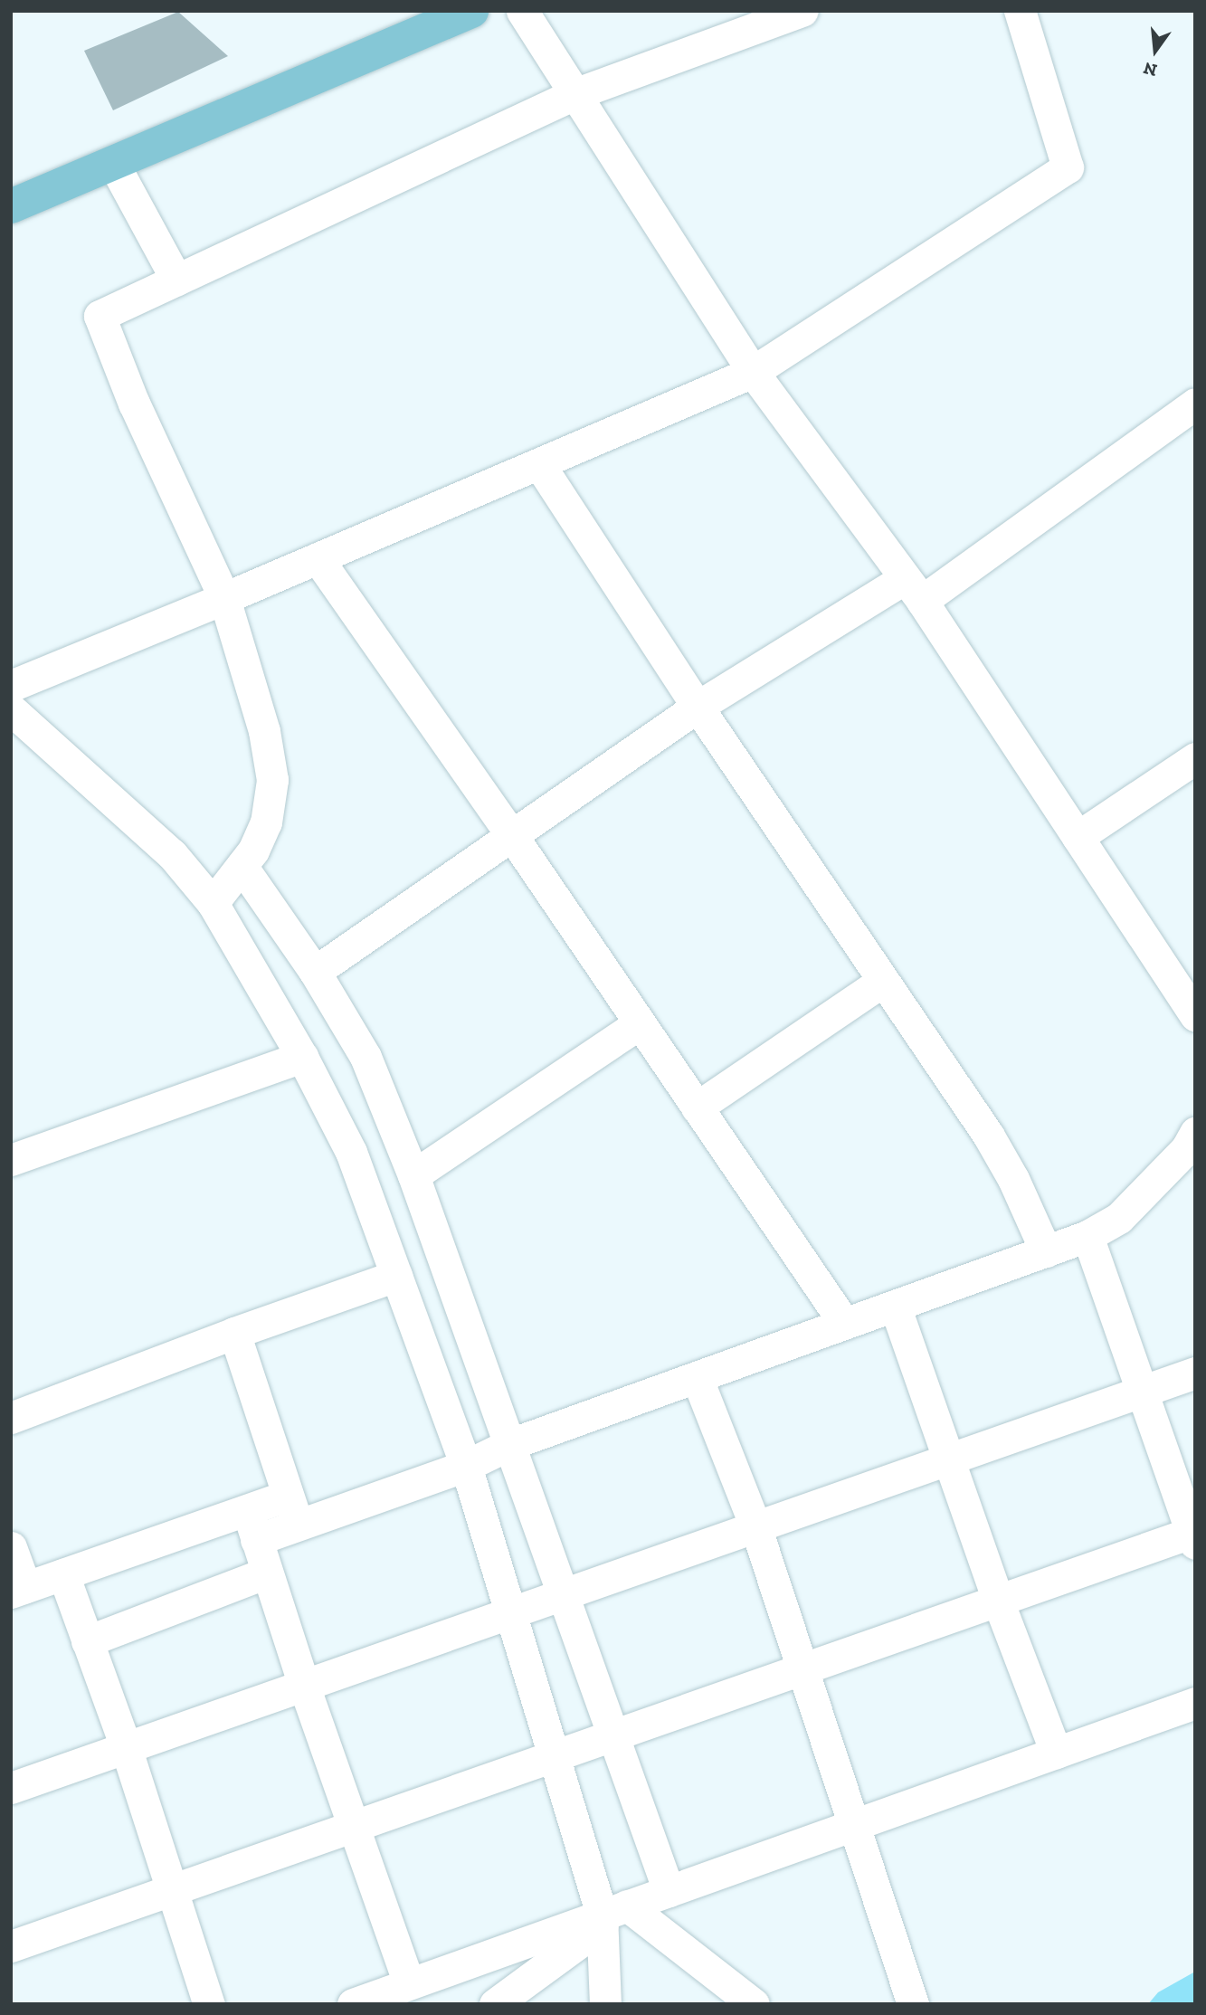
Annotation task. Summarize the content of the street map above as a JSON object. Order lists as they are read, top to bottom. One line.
{"north":"bottom"}
